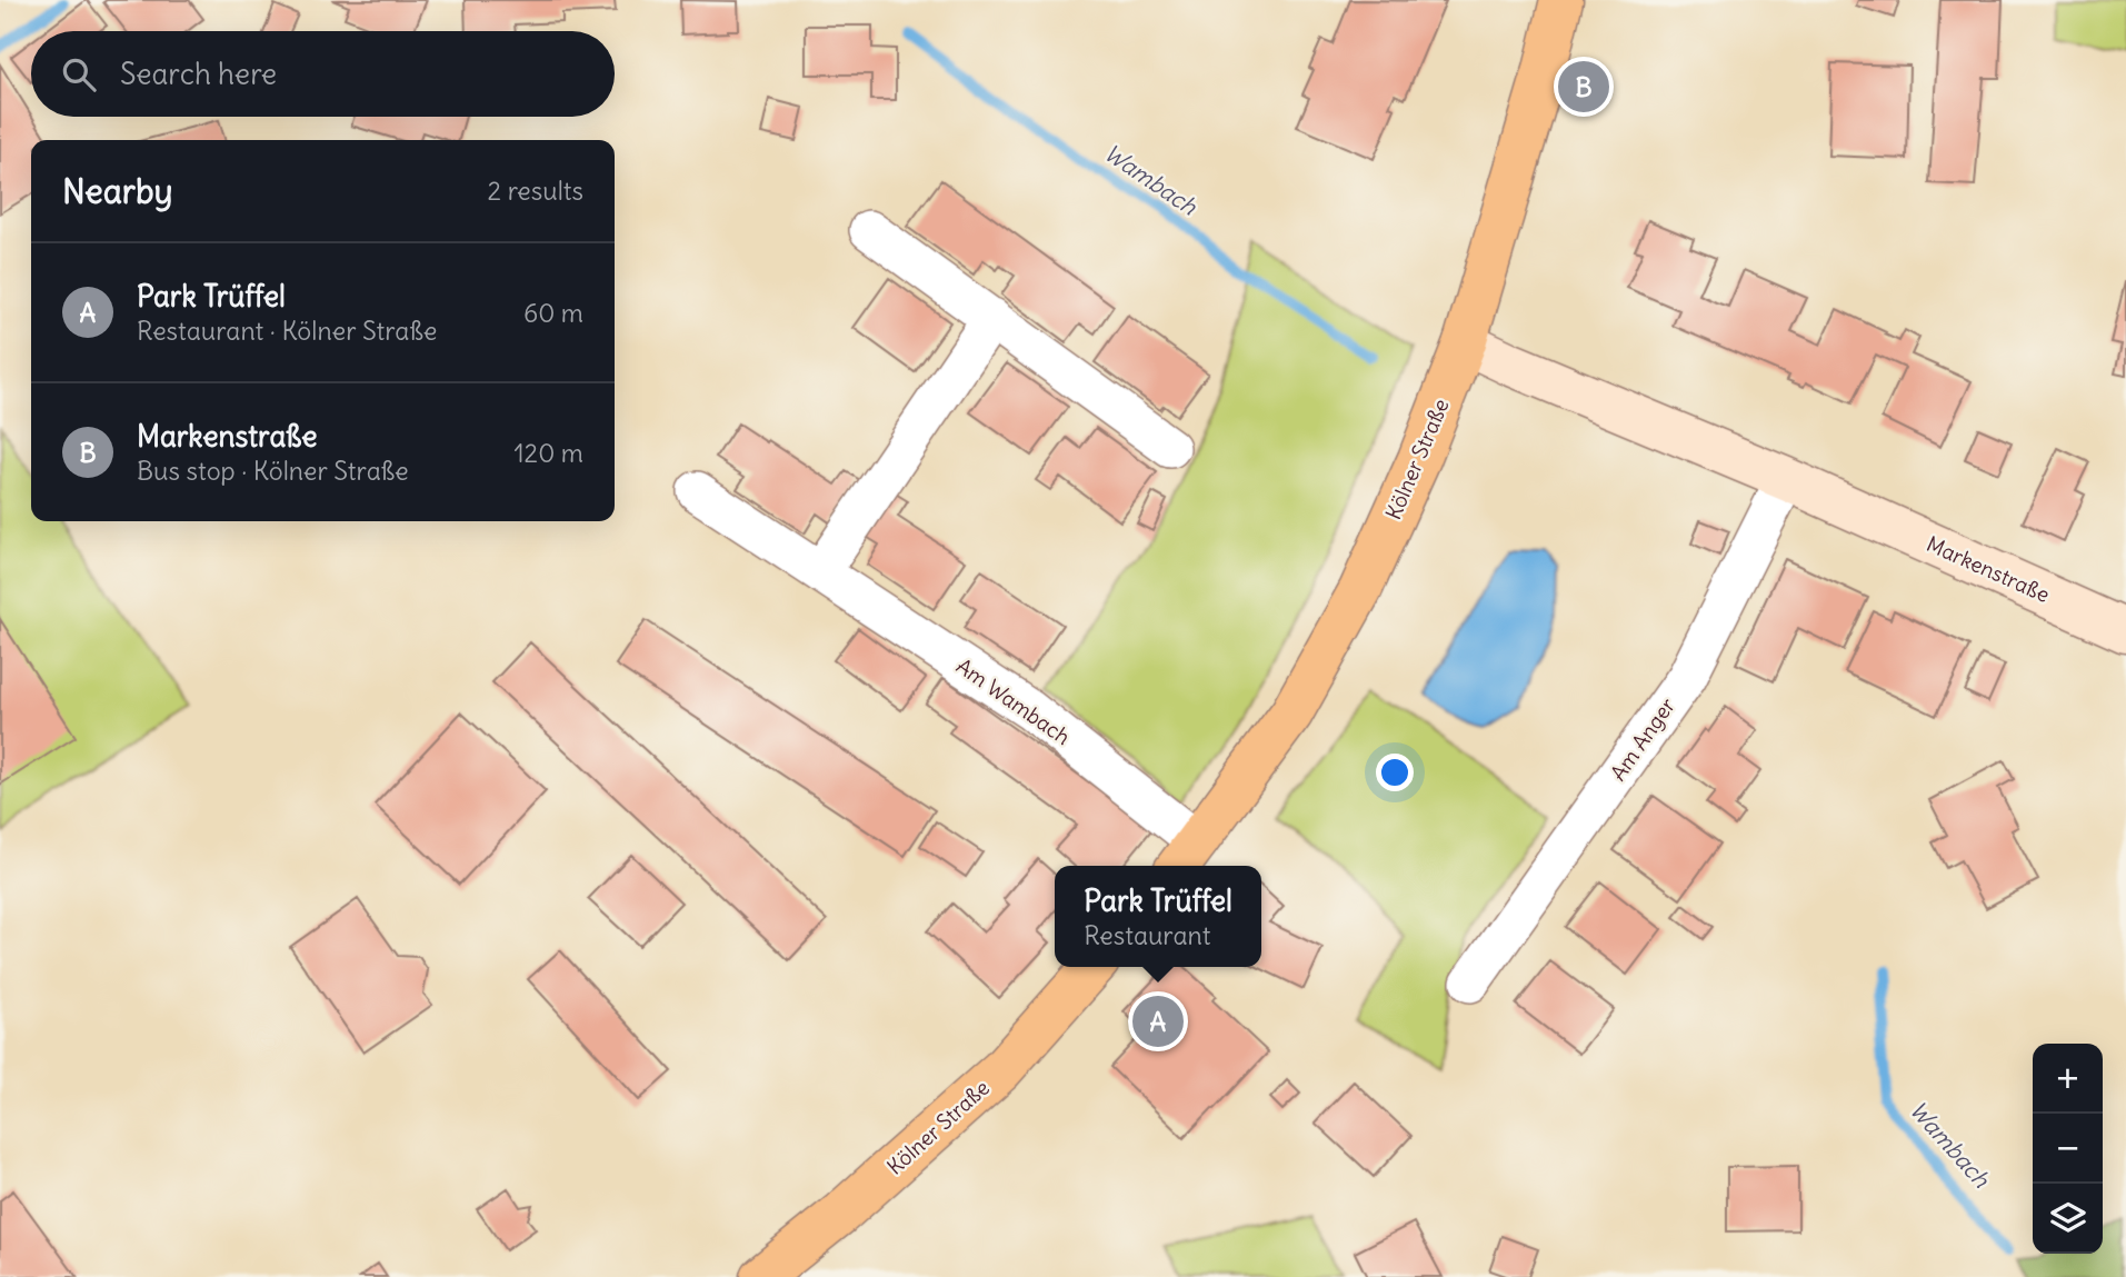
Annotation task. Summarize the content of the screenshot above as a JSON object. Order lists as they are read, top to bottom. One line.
{"streets":{"main road":["Kölner Straße"],"street":["Markenstraße","Am Wambach","Am Anger"]},"crossings":[["Kölner Straße","Markenstraße"],["Kölner Straße","Am Wambach"],["Markenstraße","Am Anger"]],"water":["Wambach"],"page":{"search":"Search here","pins":["B","A"],"heading":["Nearby","2 results"],"list":[{"mark":"A","name":"Park Trüffel","note":"Restaurant · Kölner Straße","value":"60 m"},{"mark":"B","name":"Markenstraße","note":"Bus stop · Kölner Straße","value":"120 m"}],"popup":["Park Trüffel","Restaurant"],"map_buttons":["+","−"]}}
